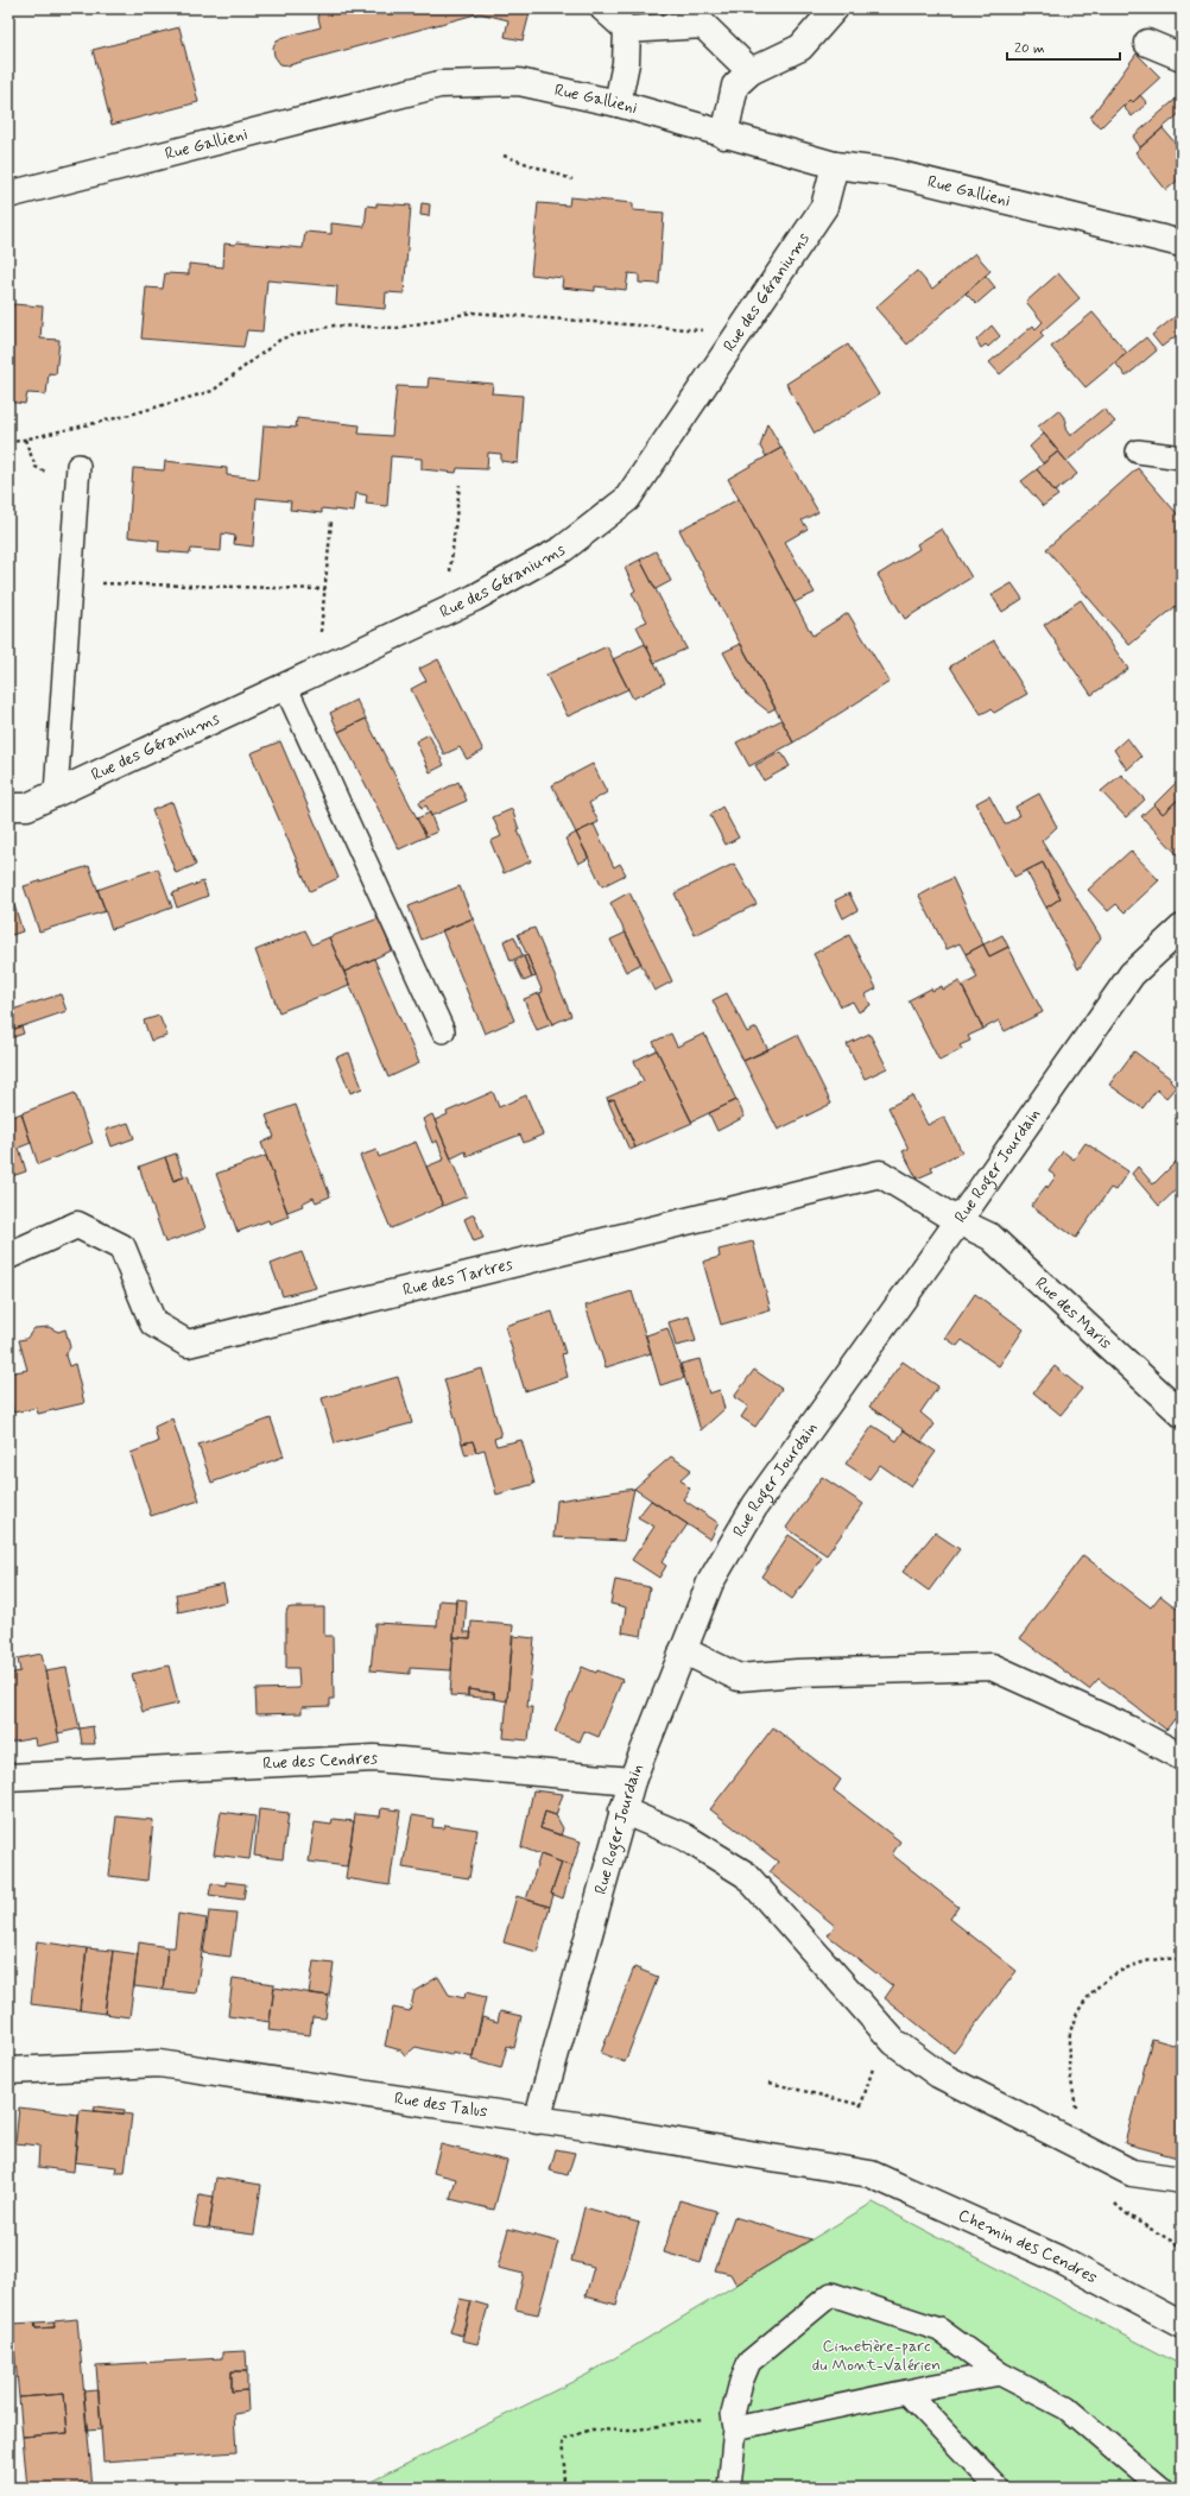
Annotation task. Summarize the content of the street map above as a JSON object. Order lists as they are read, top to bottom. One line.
{"streets":{"street":["Rue Gallieni","Rue des Géraniums","Rue Roger Jourdain","Rue des Tartres","Rue des Maris","Rue des Cendres","Rue des Talus","Chemin des Cendres"]},"crossings":[["Rue Gallieni","Rue des Géraniums"],["Rue Roger Jourdain","Rue des Tartres"],["Rue Roger Jourdain","Rue des Maris"],["Rue Roger Jourdain","Rue des Cendres"],["Rue Roger Jourdain","Rue des Talus"],["Rue des Tartres","Rue des Maris"],["Rue des Talus","Chemin des Cendres"]],"parks":["Cimetière-parc du Mont-Valérien"],"scale_bar":"20 m"}
